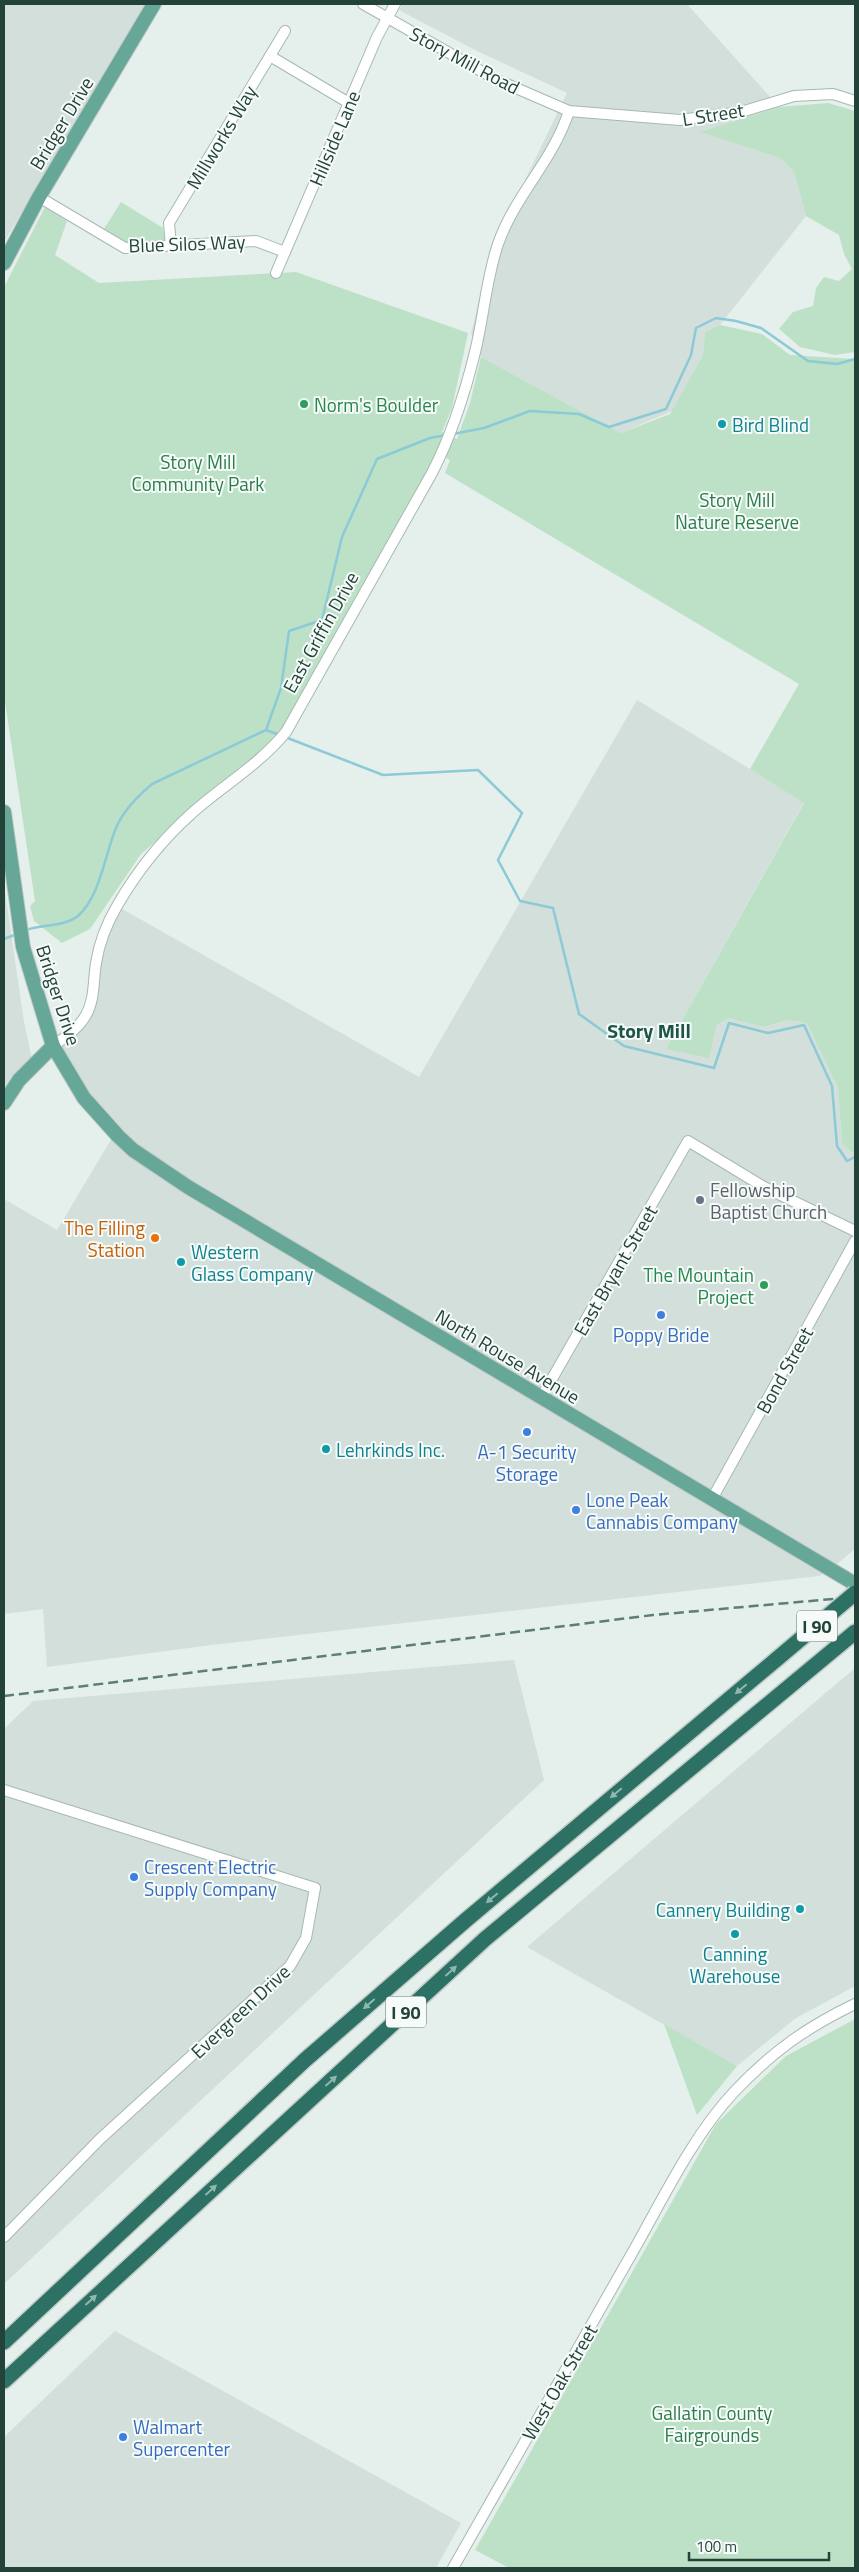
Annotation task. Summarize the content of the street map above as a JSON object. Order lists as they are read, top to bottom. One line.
{"streets":{"highway":["I 90"],"main road":["Bridger Drive","East Griffin Drive","North Rouse Avenue"],"street":["Story Mill Road","L Street","Millworks Way","Hillside Lane","Blue Silos Way","East Bryant Street","Bond Street","Evergreen Drive","West Oak Street"]},"crossings":[["Story Mill Road","L Street"],["Story Mill Road","Hillside Lane"],["Story Mill Road","East Griffin Drive"],["L Street","East Griffin Drive"],["Bridger Drive","Blue Silos Way"],["Bridger Drive","East Griffin Drive"],["Bridger Drive","North Rouse Avenue"],["Millworks Way","Blue Silos Way"],["Hillside Lane","Blue Silos Way"],["East Bryant Street","North Rouse Avenue"],["North Rouse Avenue","Bond Street"]],"districts":["Story Mill"],"parks":["Story Mill Community Park","Story Mill Nature Reserve","Gallatin County Fairgrounds"],"places":["Norm's Boulder","Bird Blind","Fellowship Baptist Church","The Filling Station","Western Glass Company","The Mountain Project","Poppy Bride","A-1 Security Storage","Lehrkinds Inc.","Lone Peak Cannabis Company","Crescent Electric Supply Company","Cannery Building","Canning Warehouse","Walmart Supercenter"],"scale_bar":"100 m"}
